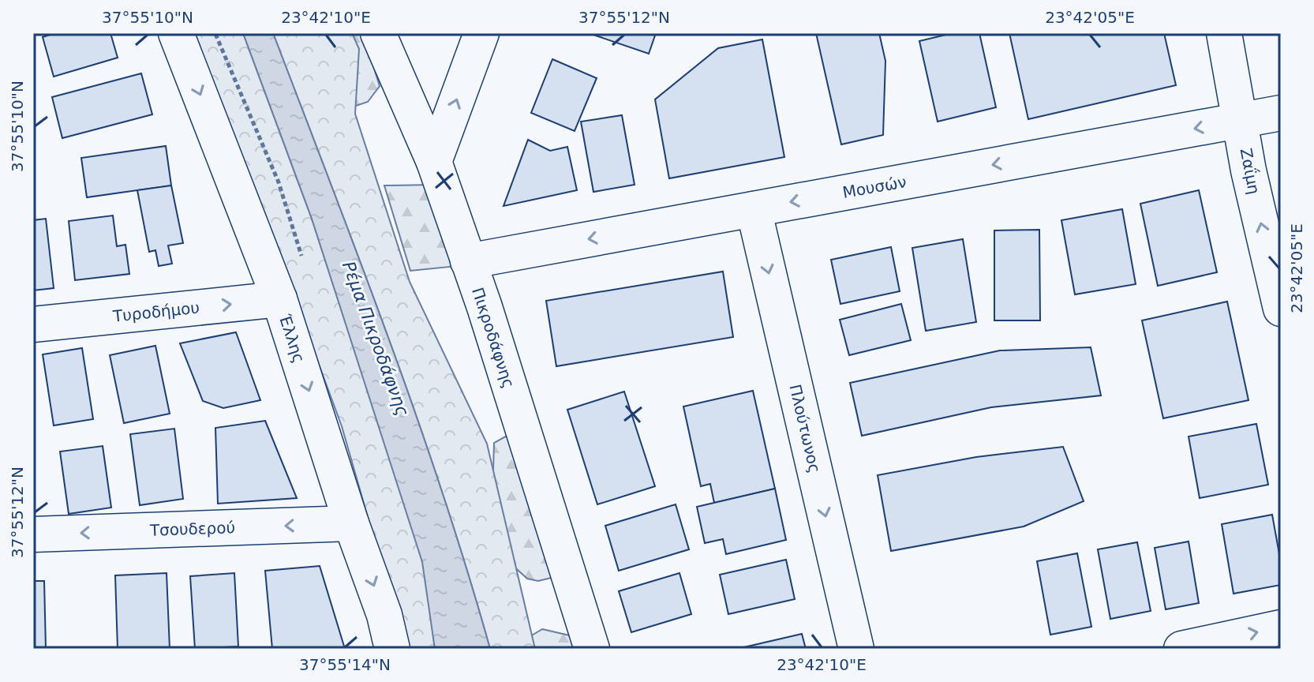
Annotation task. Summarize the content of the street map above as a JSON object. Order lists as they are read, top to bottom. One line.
{"streets":{"street":["Ζαΐμη","Μουσών","Τυροδήμου","Πικροδάφνης","Έλλης","Πλούτωνος","Τσουδερού"]},"crossings":[["Ζαΐμη","Μουσών"],["Μουσών","Πικροδάφνης"],["Μουσών","Πλούτωνος"],["Τυροδήμου","Έλλης"],["Έλλης","Τσουδερού"]],"one_way":["Ζαΐμη","Μουσών","Τυροδήμου","Έλλης","Πλούτωνος","Τσουδερού"],"water":["Ρέμα Πικροδάφνης"],"coordinates":["37°55'10\"N","23°42'10\"E","37°55'12\"N","23°42'05\"E","37°55'14\"N"]}
